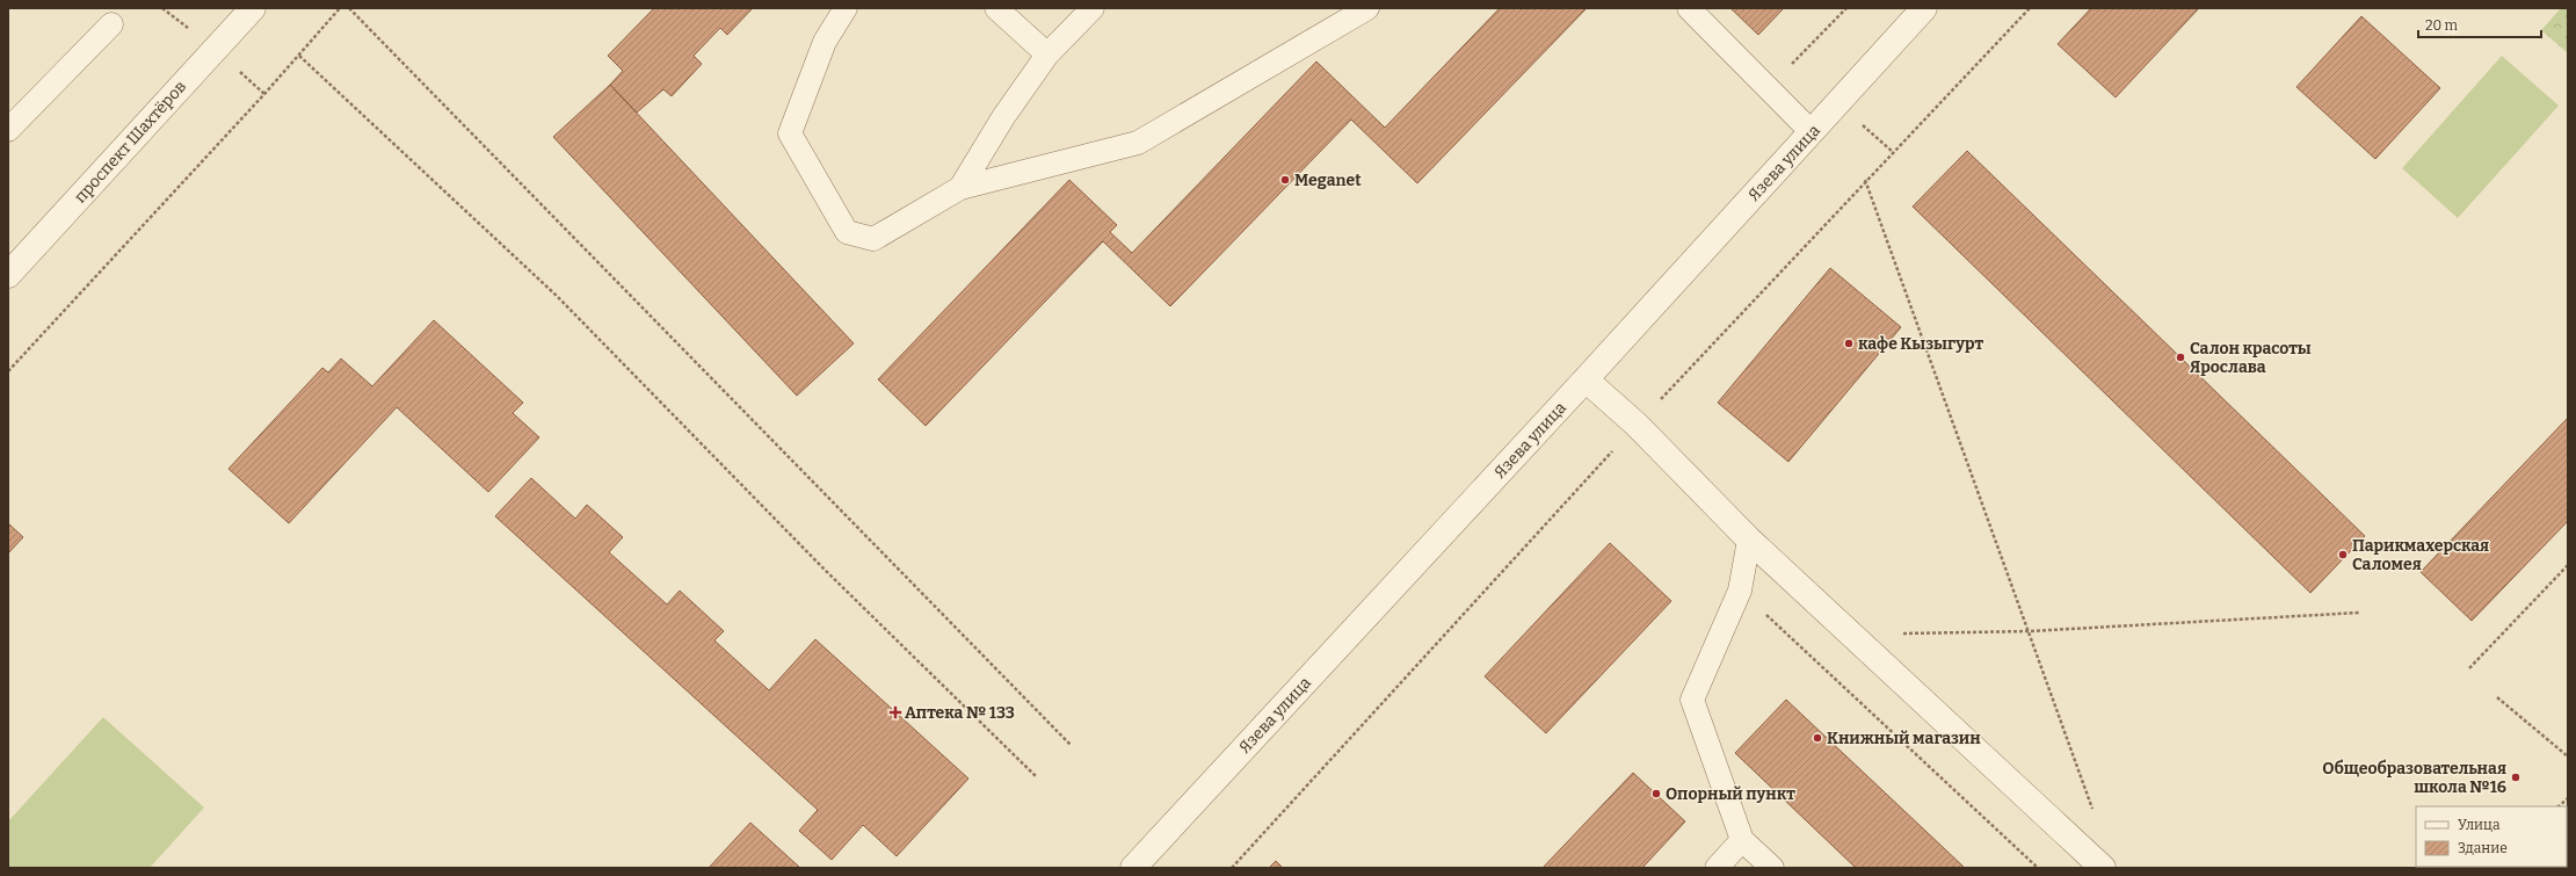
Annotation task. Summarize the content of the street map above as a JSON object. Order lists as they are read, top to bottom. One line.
{"streets":{"street":["проспект Шахтёров","Язева улица"]},"places":{"other":["Meganet","кафе Кызыгурт","Салон красоты Ярослава","Парикмахерская Саломея","Книжный магазин","Общеобразовательная школа №16","Опорный пункт"],"health":["Аптека № 133"]},"legend":["Улица","Здание"],"scale_bar":"20 m"}
